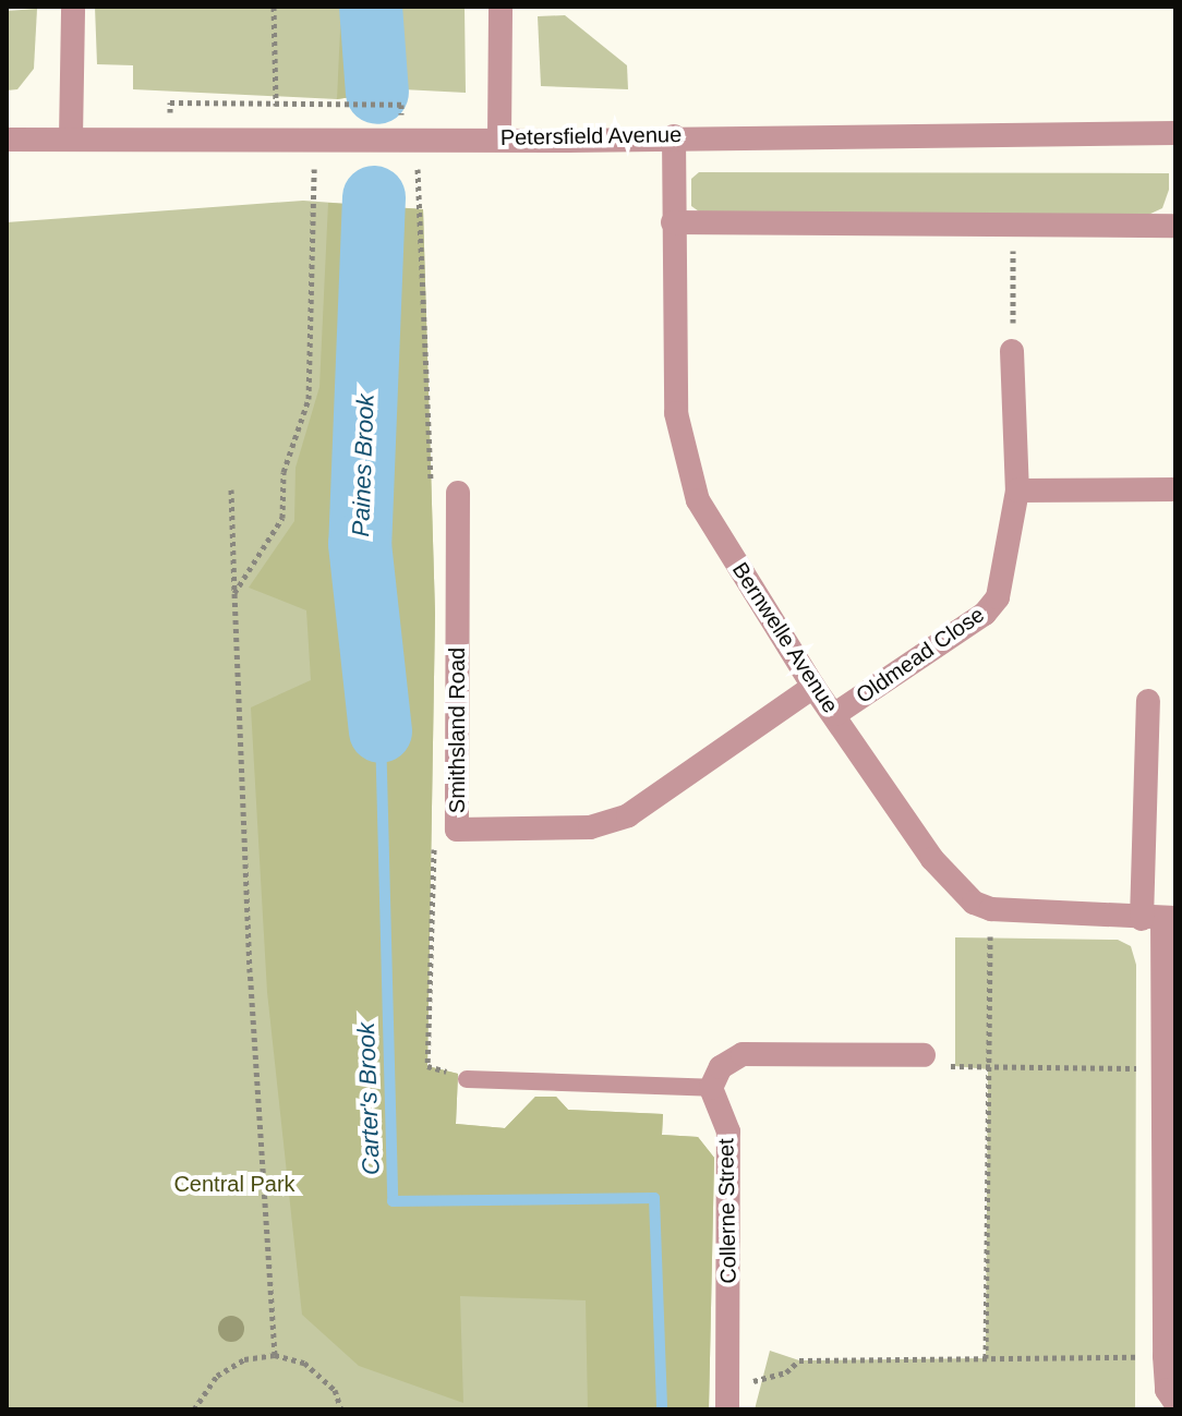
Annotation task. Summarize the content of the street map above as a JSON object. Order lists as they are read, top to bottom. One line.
{"streets":{"street":["Petersfield Avenue","Bernwelle Avenue","Oldmead Close","Smithsland Road","Collerne Street"]},"crossings":[["Petersfield Avenue","Bernwelle Avenue"],["Bernwelle Avenue","Oldmead Close"],["Bernwelle Avenue","Smithsland Road"]],"water":["Paines Brook","Carter's Brook"],"parks":["Central Park"]}
